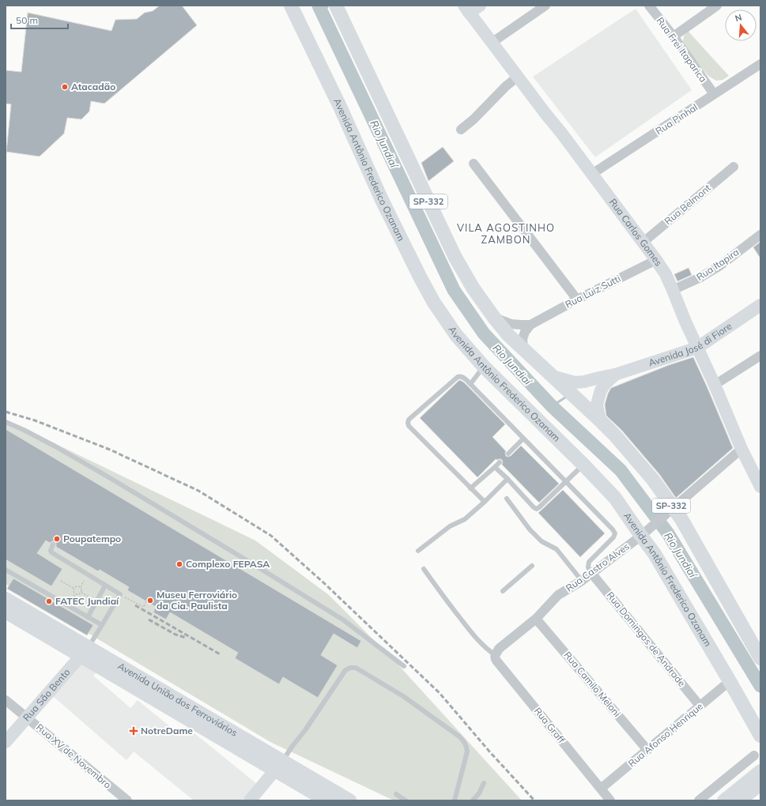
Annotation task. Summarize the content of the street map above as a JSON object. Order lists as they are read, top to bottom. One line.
{"streets":{"main road":["Avenida Antônio Frederico Ozanam","SP-332","Rua Carlos Gomes","Avenida José di Fiore","Rua São Bento","Avenida União dos Ferroviários"],"street":["Rua Frei Itaparica","Rua Pinhal","Rua Belmont","Rua Itapira","Rua Luiz Sutti","Rua Castro Alves","Rua Domingos de Andrade","Rua Camilo Meloni","Rua Graff","Rua Afonso Henrique","Rua XV de Novembro"]},"crossings":[["Rua Frei Itaparica","Rua Pinhal"],["Rua Pinhal","Rua Carlos Gomes"],["Avenida Antônio Frederico Ozanam","Rua Castro Alves"],["Avenida Antônio Frederico Ozanam","Rua Afonso Henrique"],["SP-332","Rua Luiz Sutti"],["SP-332","Avenida José di Fiore"],["SP-332","Rua Castro Alves"],["Rua Belmont","Rua Carlos Gomes"],["Rua Carlos Gomes","Rua Itapira"],["Rua Carlos Gomes","Rua Luiz Sutti"],["Rua Carlos Gomes","Avenida José di Fiore"],["Rua Carlos Gomes","Rua Castro Alves"],["Rua Castro Alves","Rua Domingos de Andrade"],["Rua Castro Alves","Rua Camilo Meloni"],["Rua Castro Alves","Rua Graff"],["Rua Domingos de Andrade","Rua Afonso Henrique"],["Rua Camilo Meloni","Rua Afonso Henrique"],["Rua São Bento","Avenida União dos Ferroviários"],["Rua São Bento","Rua XV de Novembro"],["Rua Graff","Rua Afonso Henrique"]],"districts":["VILA AGOSTINHO ZAMBON"],"water":["Rio Jundiaí"],"places":{"other":["Atacadão","Poupatempo","Complexo FEPASA","Museu Ferroviário da Cia. Paulista","FATEC Jundiaí"],"health":["NotreDame"]},"scale_bar":"50 m","north":"top"}
